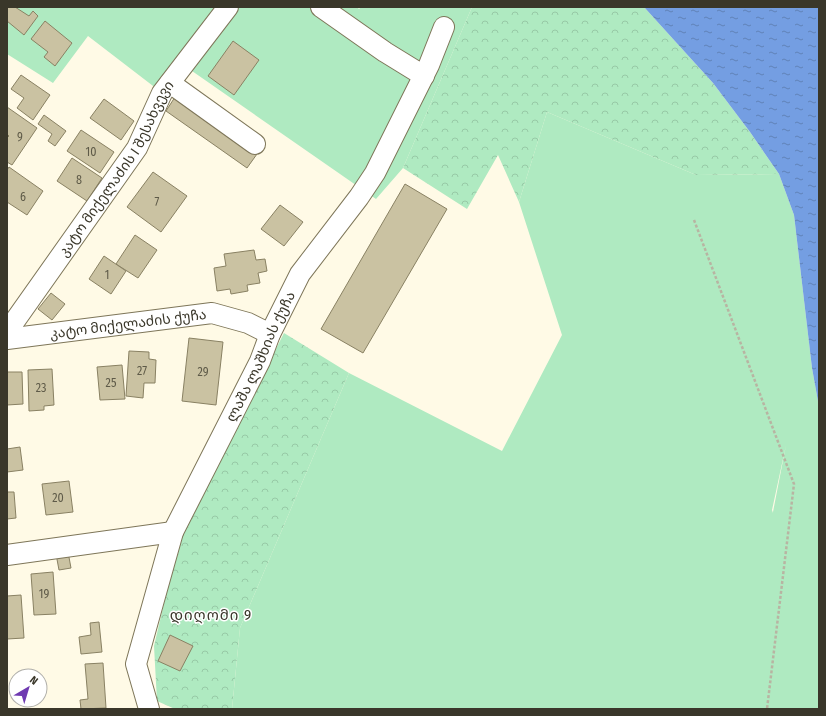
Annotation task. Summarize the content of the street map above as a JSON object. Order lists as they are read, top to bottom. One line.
{"streets":{"street":["კატო მიქელაძის I შესახვევი","კატო მიქელაძის ქუჩა","ლაშა ლაშხიას ქუჩა"]},"crossings":[["კატო მიქელაძის ქუჩა","ლაშა ლაშხიას ქუჩა"]],"districts":["დიღომი 9"],"house_numbers":["9","10","8","6","7","1","27","29","25","23","20","19"],"north":"top right"}
